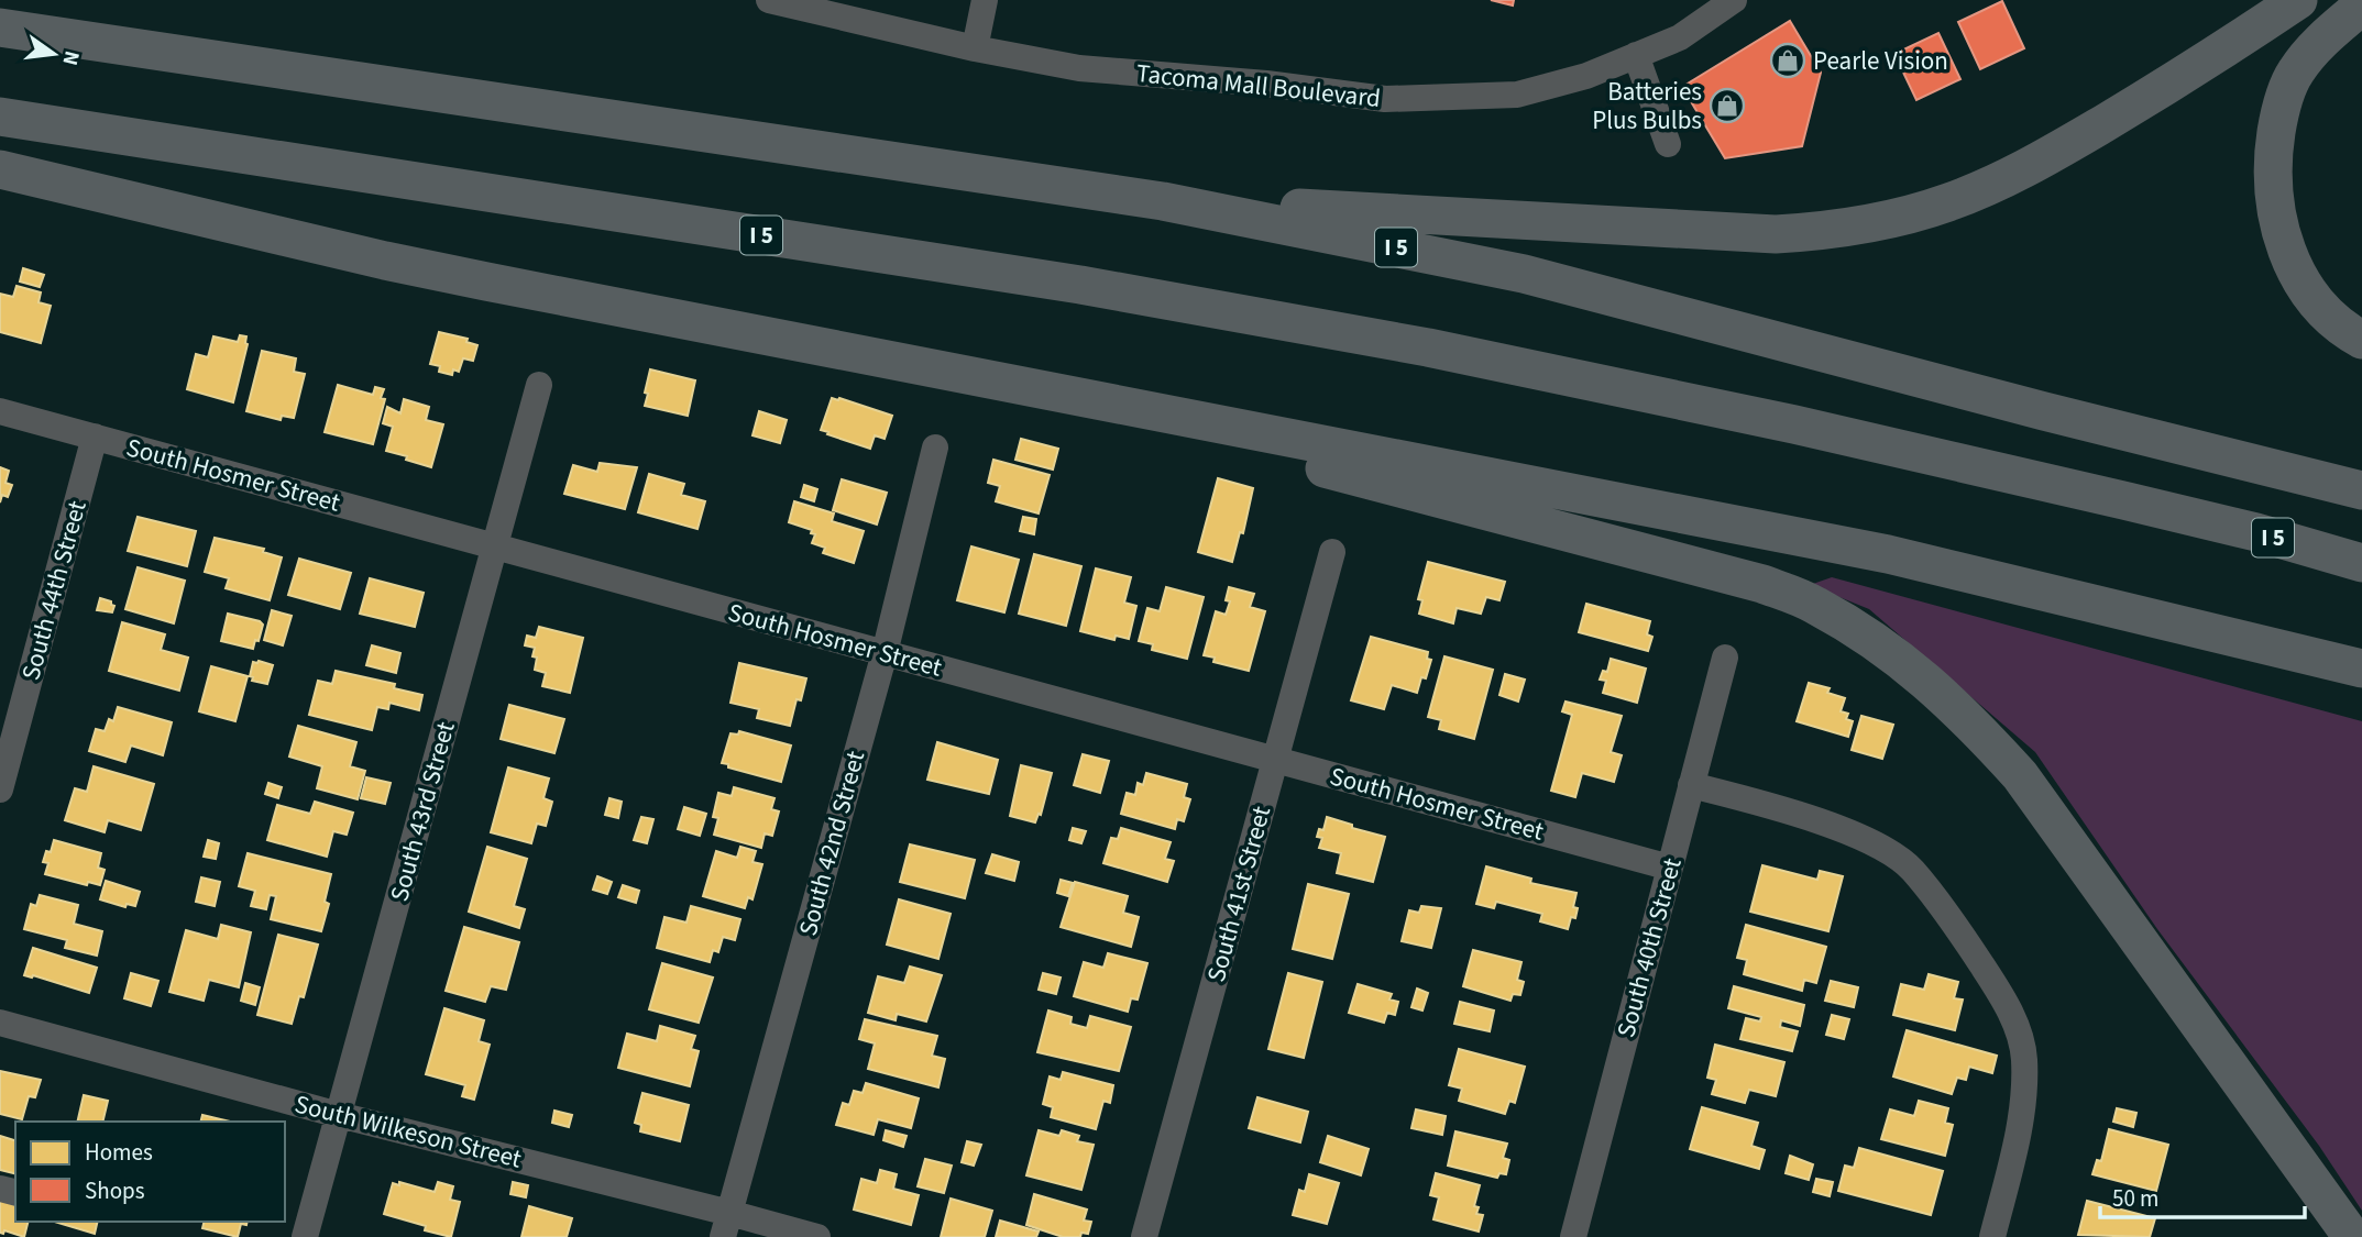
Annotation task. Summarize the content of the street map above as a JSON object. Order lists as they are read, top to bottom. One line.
{"streets":{"highway":["I 5"],"street":["Tacoma Mall Boulevard","South Hosmer Street","South 44th Street","South 43rd Street","South 42nd Street","South 41st Street","South 40th Street","South Wilkeson Street"]},"crossings":[["South Hosmer Street","South 44th Street"],["South Hosmer Street","South 43rd Street"],["South Hosmer Street","South 42nd Street"],["South Hosmer Street","South 41st Street"],["South Hosmer Street","South 40th Street"],["South 43rd Street","South Wilkeson Street"],["South 42nd Street","South Wilkeson Street"]],"places":{"shop":["Pearle Vision","Batteries Plus Bulbs"]},"legend":["Homes","Shops"],"scale_bar":"50 m","north":"right"}
